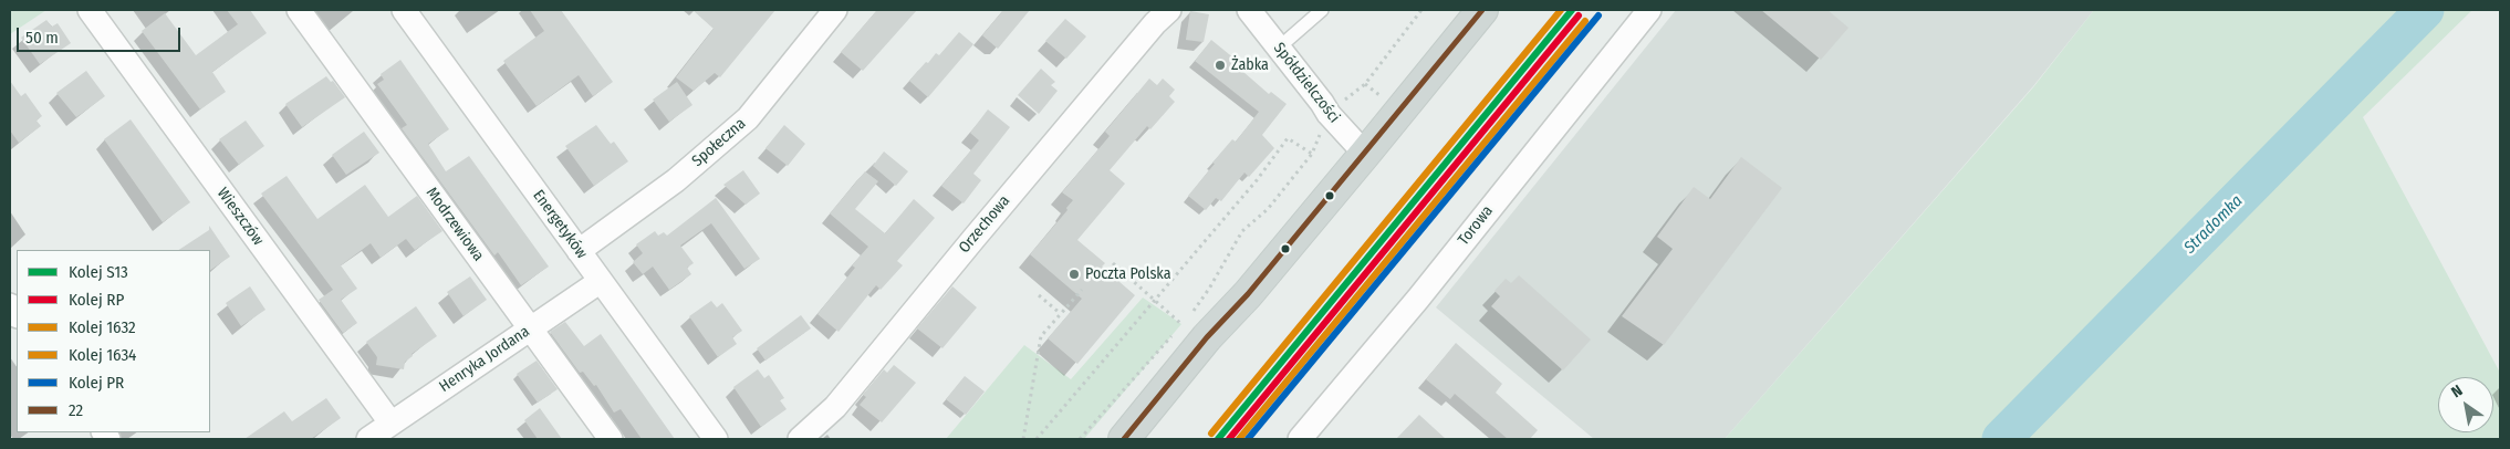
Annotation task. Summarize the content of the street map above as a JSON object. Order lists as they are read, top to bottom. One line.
{"streets":{"street":["Spółdzielczości","Społeczna","Wieszczów","Modrzewiowa","Energetyków","Orzechowa","Torowa","Henryka Jordana"]},"crossings":[["Społeczna","Energetyków"],["Wieszczów","Henryka Jordana"],["Modrzewiowa","Henryka Jordana"],["Energetyków","Henryka Jordana"]],"water":["Stradomka"],"places":["Żabka","Poczta Polska"],"lines":["rail line S13","rail line 1632","transit line 22","rail line RP","rail line PR","rail line 1634"],"legend":["Kolej S13","Kolej RP","Kolej 1632","Kolej 1634","Kolej PR","22"],"scale_bar":"50 m","north":"top left"}
